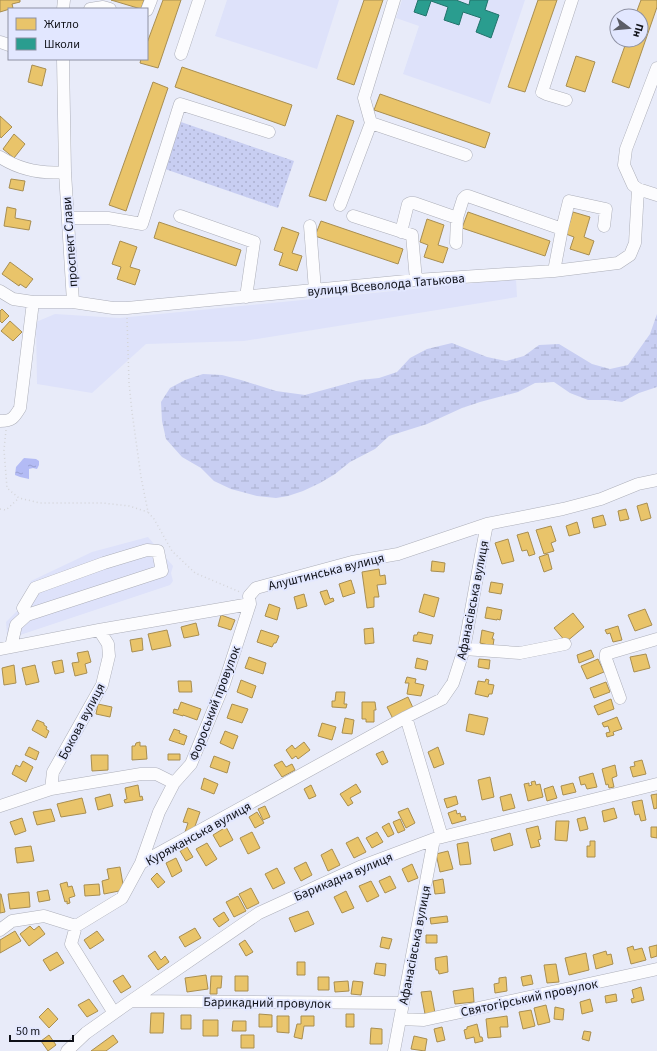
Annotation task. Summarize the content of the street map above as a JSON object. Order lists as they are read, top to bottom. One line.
{"streets":{"street":["проспект Слави","вулиця Всеволода Татькова","Алуштинська вулиця","Афанасівська вулиця","Фороський провулок","Бокова вулиця","Куряжанська вулиця","Барикадна вулиця","Святогірський провулок","Барикадний провулок"]},"crossings":[["проспект Слави","вулиця Всеволода Татькова"],["Алуштинська вулиця","Афанасівська вулиця"],["Алуштинська вулиця","Фороський провулок"],["Алуштинська вулиця","Бокова вулиця"],["Афанасівська вулиця","Куряжанська вулиця"],["Афанасівська вулиця","Барикадна вулиця"],["Афанасівська вулиця","Святогірський провулок"],["Афанасівська вулиця","Барикадний провулок"],["Фороський провулок","Куряжанська вулиця"],["Барикадна вулиця","Барикадний провулок"]],"legend":["Житло","Школи"],"scale_bar":"50 m","north":"right"}
